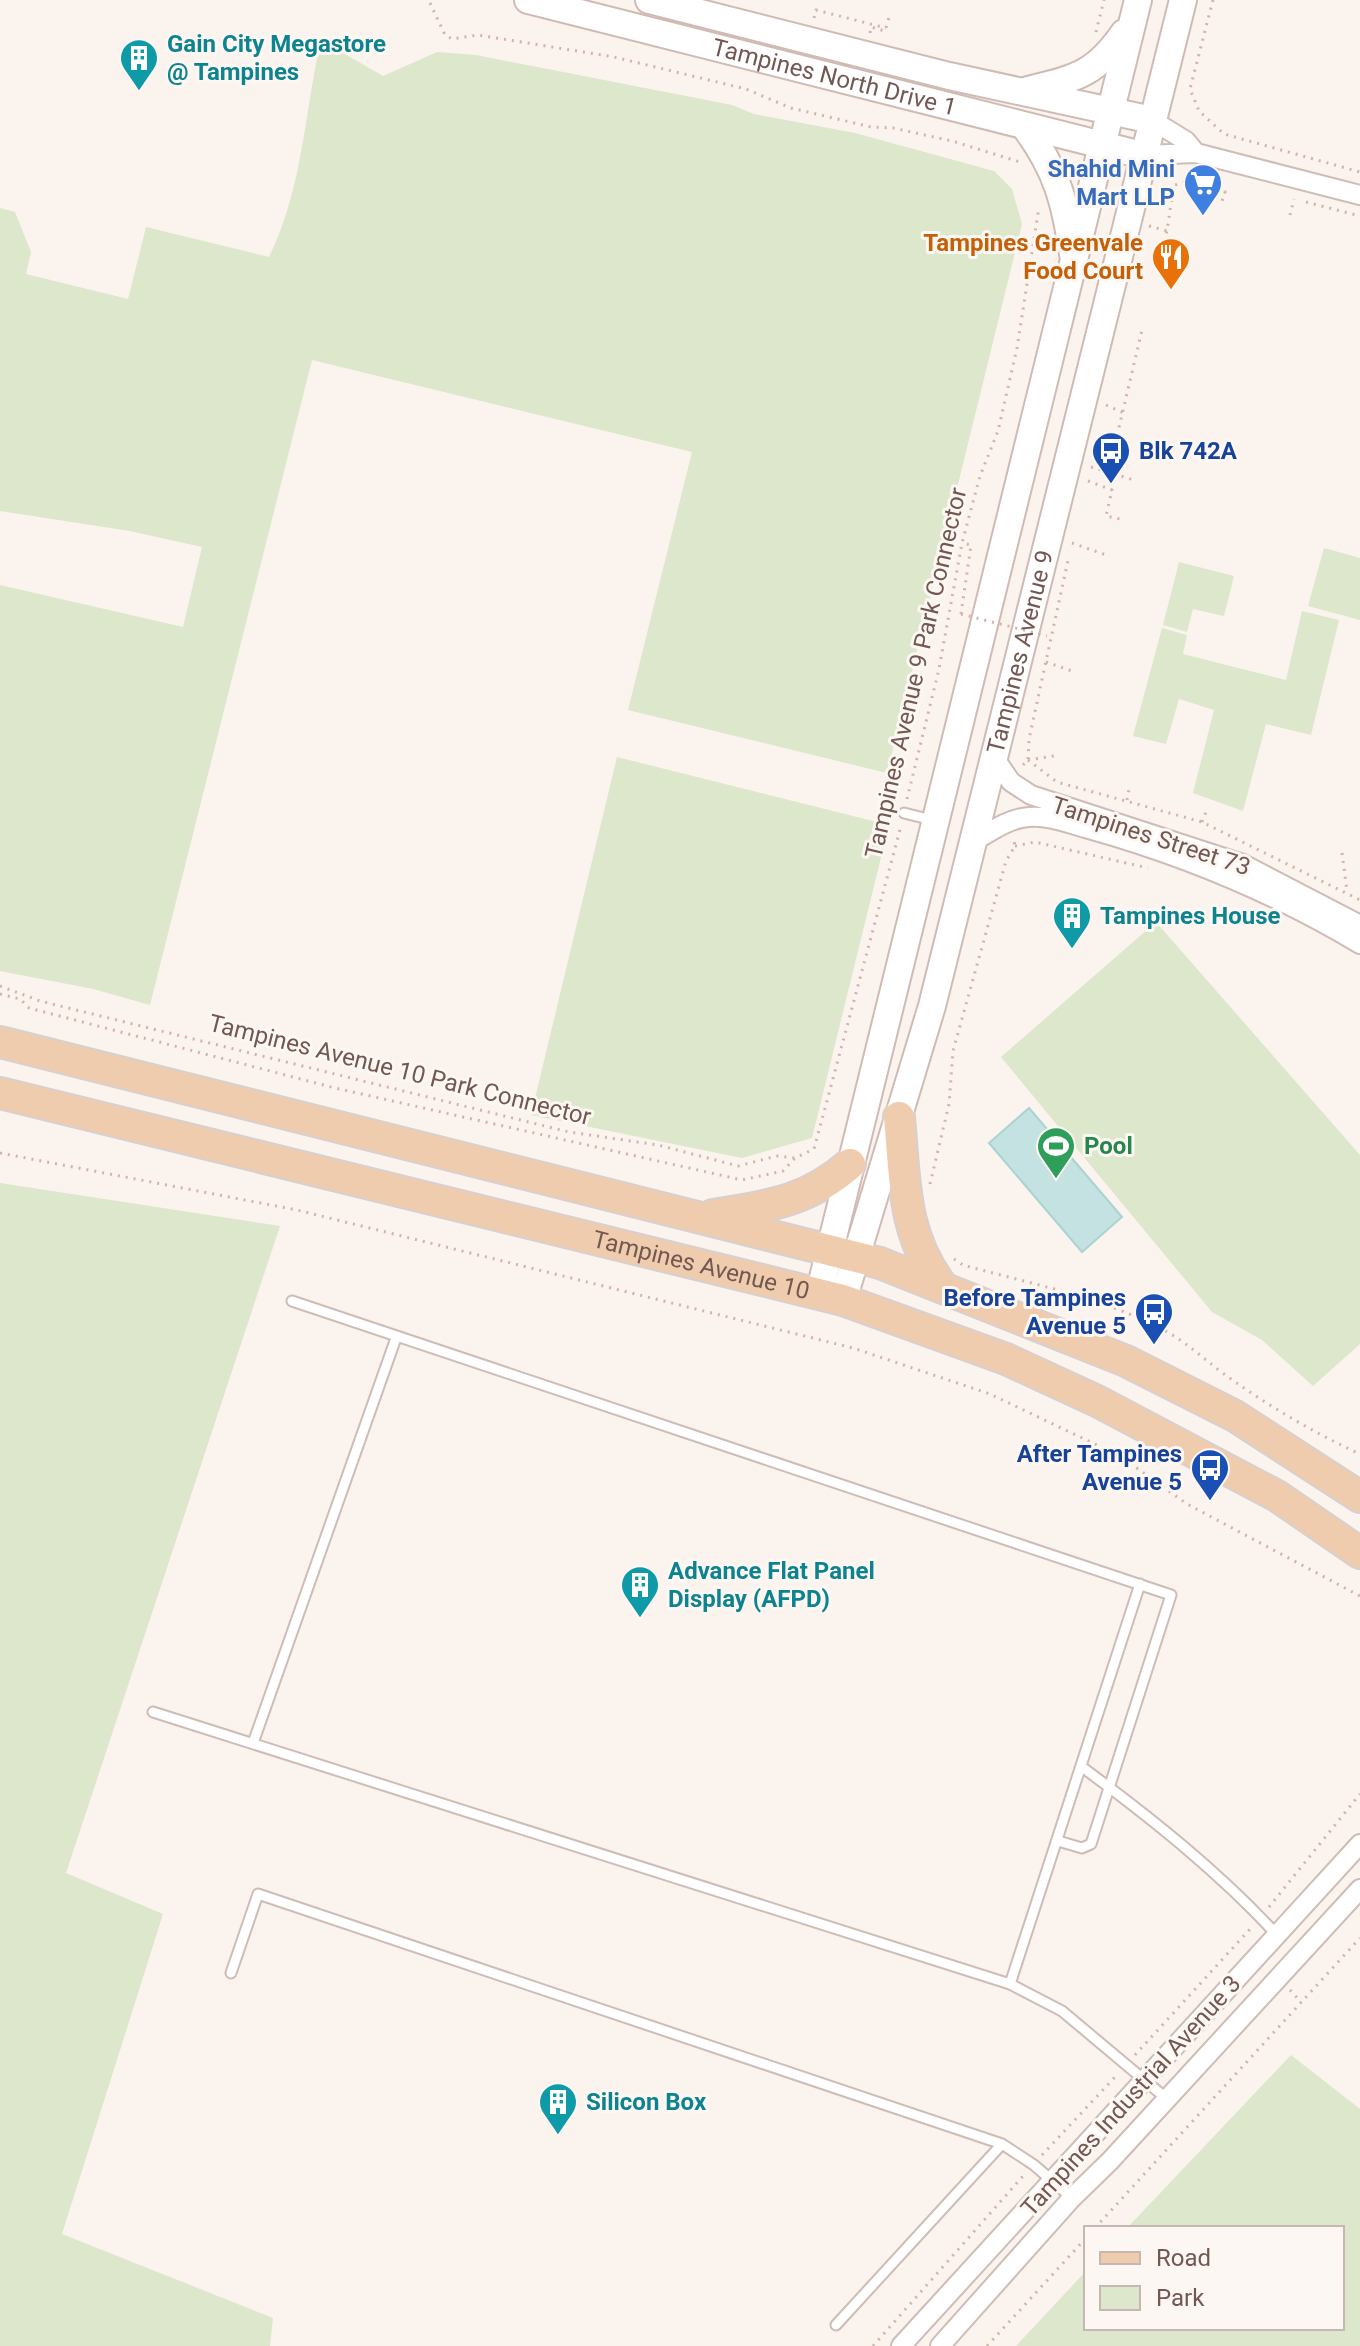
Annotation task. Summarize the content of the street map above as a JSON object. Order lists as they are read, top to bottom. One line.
{"streets":{"main road":["Tampines North Drive 1","Tampines Avenue 9","Tampines Avenue 10"],"street":["Tampines Street 73","Tampines Industrial Avenue 3"],"path":["Tampines Avenue 9 Park Connector","Tampines Avenue 10 Park Connector"]},"crossings":[["Tampines North Drive 1","Tampines Avenue 9"],["Tampines Avenue 9","Tampines Street 73"],["Tampines Avenue 9","Tampines Avenue 10"],["Tampines Avenue 9 Park Connector","Tampines Avenue 10 Park Connector"]],"places":{"building":["Gain City Megastore @ Tampines","Tampines House","Advance Flat Panel Display (AFPD)","Silicon Box"],"supermarket":["Shahid Mini Mart LLP"],"restaurant":["Tampines Greenvale Food Court"],"bus stop":["Blk 742A","Before Tampines Avenue 5","After Tampines Avenue 5"],"sports":["Pool"]},"legend":["Road","Park"]}
